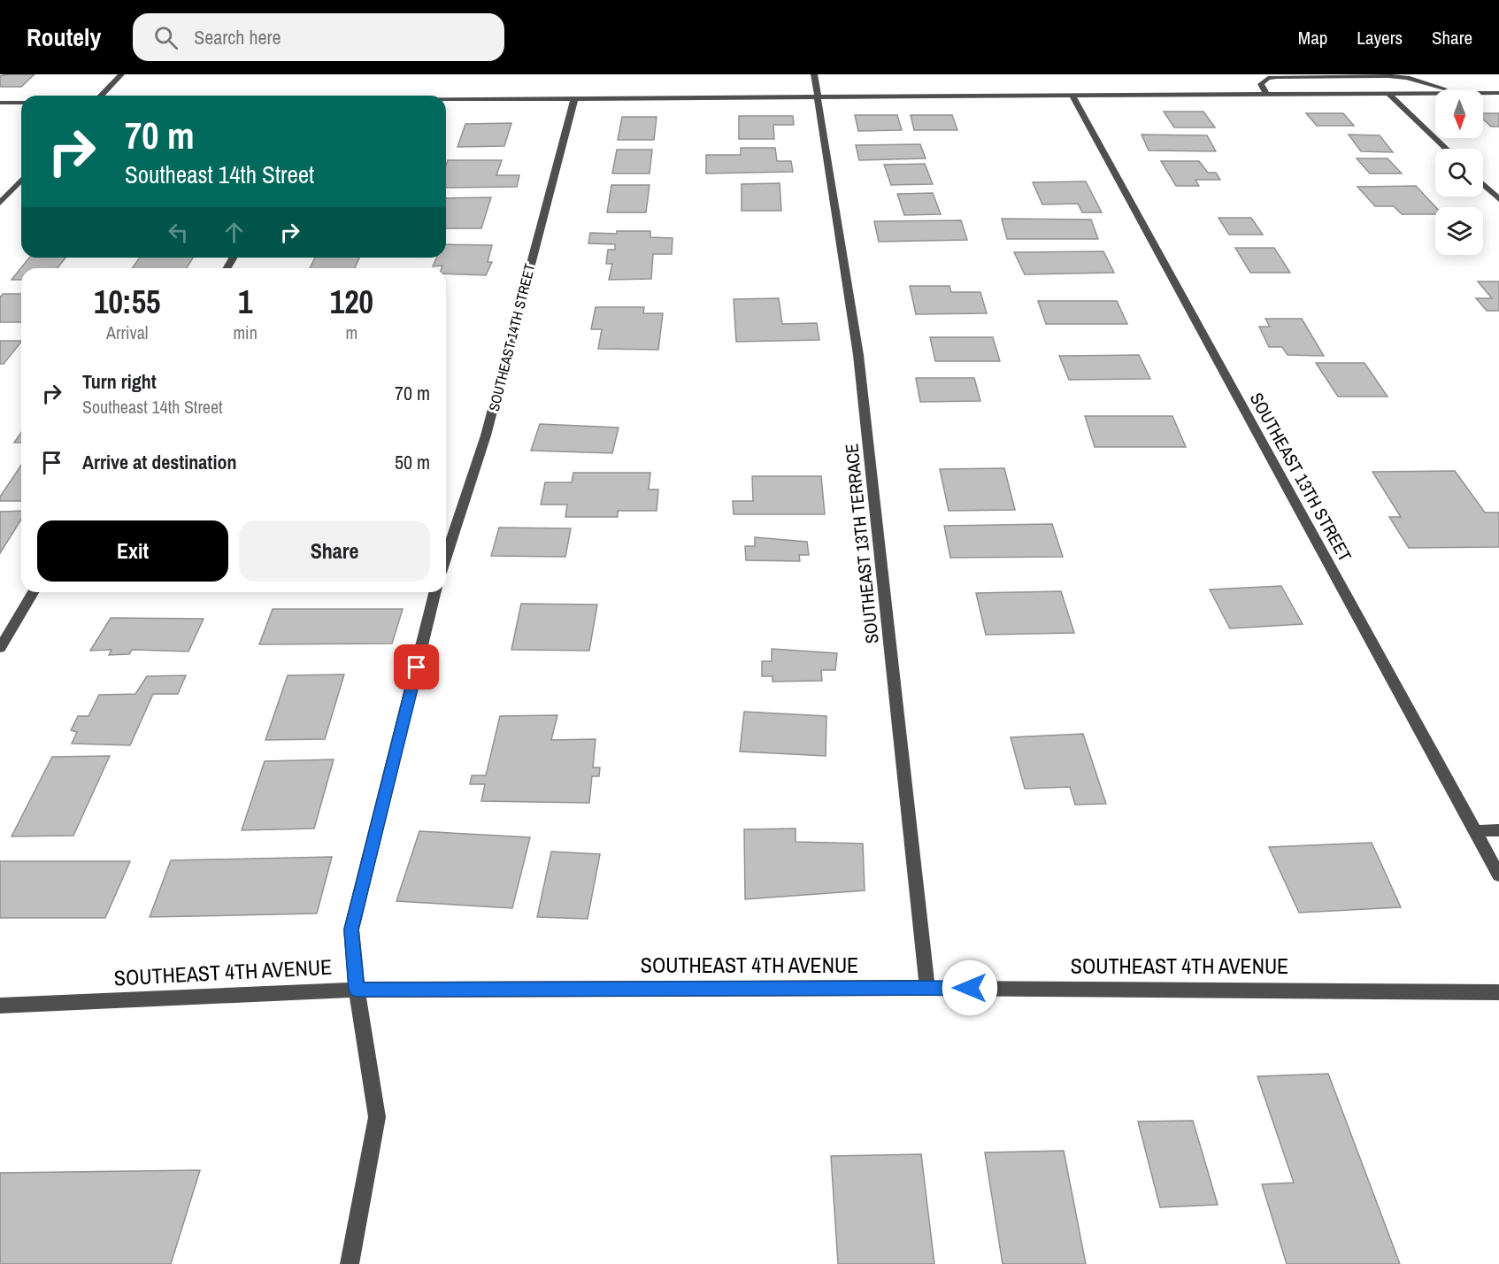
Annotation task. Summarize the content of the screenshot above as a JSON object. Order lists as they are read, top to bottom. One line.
{"streets":{"street":["SOUTHEAST 14TH STREET","SOUTHEAST 13TH STREET","SOUTHEAST 13TH TERRACE","SOUTHEAST 4TH AVENUE"]},"crossings":[["SOUTHEAST 13TH TERRACE","SOUTHEAST 4TH AVENUE"]],"north":"bottom","page":{"header":"Routely","search":"Search here","nav":["Map","Layers","Share"],"turn":["70 m","Southeast 14th Street"],"eta":["10:55","Arrival","1","min","120","m"],"list":[{"name":"Turn right","note":"Southeast 14th Street","value":"70 m"},{"name":"Arrive at destination","value":"50 m"}],"buttons":["Exit","Share"]}}
